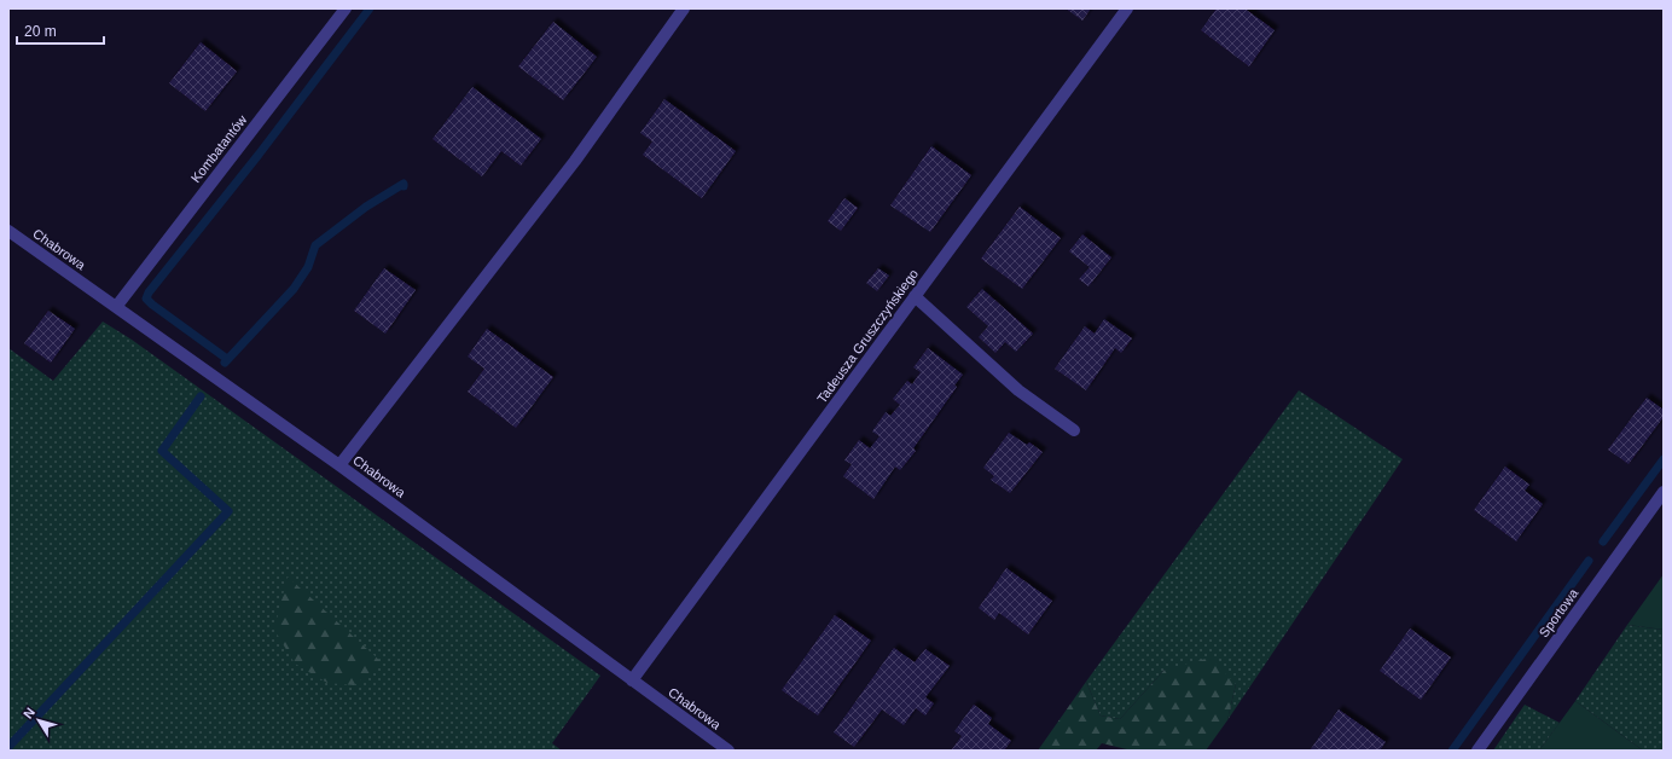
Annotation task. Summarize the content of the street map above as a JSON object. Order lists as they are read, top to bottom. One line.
{"streets":{"street":["Kombatantów","Chabrowa","Tadeusza Gruszczyńskiego","Sportowa"]},"crossings":[["Kombatantów","Chabrowa"],["Chabrowa","Tadeusza Gruszczyńskiego"]],"scale_bar":"20 m","north":"top left"}
